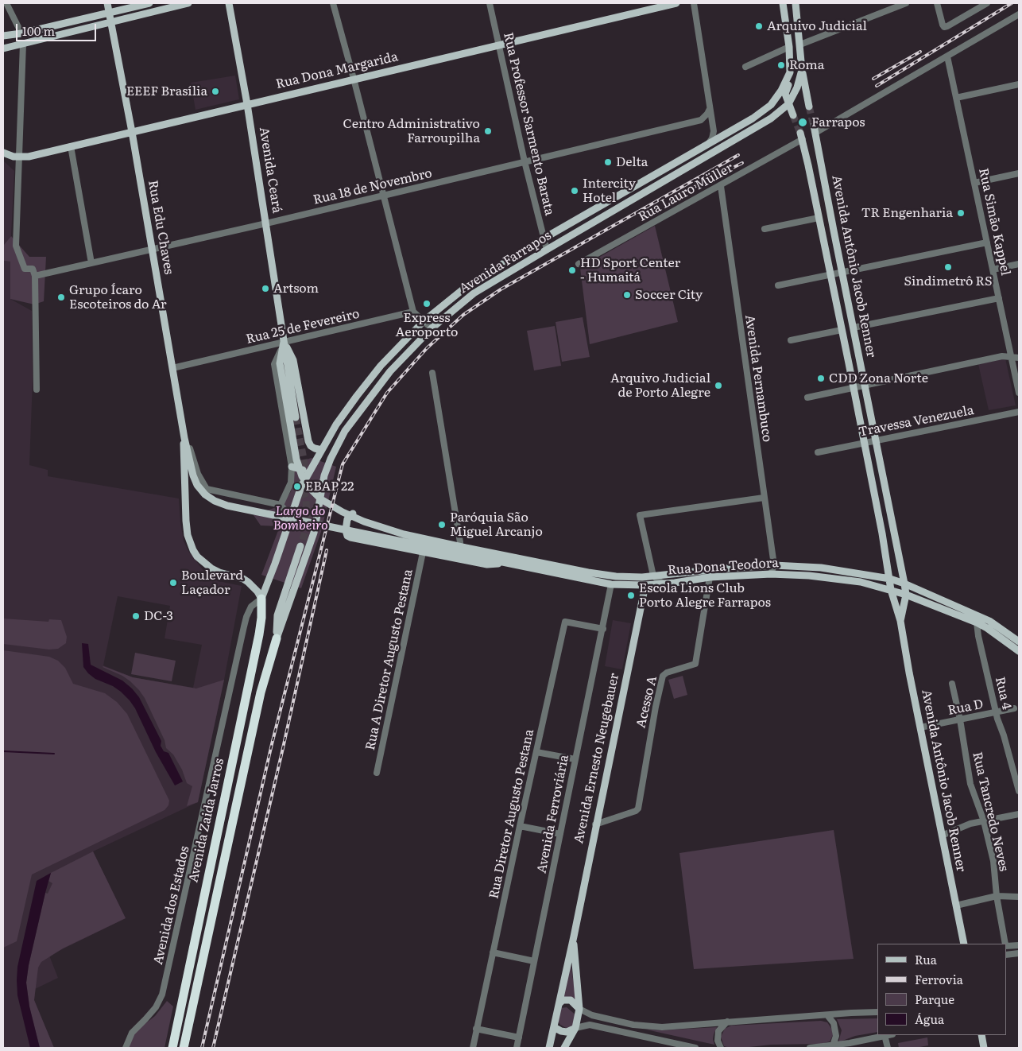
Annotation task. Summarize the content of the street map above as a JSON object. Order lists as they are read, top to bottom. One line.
{"streets":{"highway":["Avenida Zaida Jarros"],"main road":["Rua Dona Margarida","Avenida Ceará","Rua Edu Chaves","Avenida Farrapos","Avenida Antônio Jacob Renner","Rua Dona Teodora","Avenida Ernesto Neugebauer"],"street":["Rua Professor Sarmento Barata","Rua 18 de Novembro","Rua Lauro Müller","Rua Simão Kappel","Rua 25 de Fevereiro","Avenida Pernambuco","Travessa Venezuela","Rua A Diretor Augusto Pestana","Rua 4","Acesso A","Rua D","Rua Tancredo Neves","Rua Diretor Augusto Pestana","Avenida Ferroviária","Avenida dos Estados"]},"crossings":[["Rua Dona Margarida","Rua Professor Sarmento Barata"],["Rua Dona Margarida","Avenida Ceará"],["Rua Dona Margarida","Rua Edu Chaves"],["Rua Professor Sarmento Barata","Rua 18 de Novembro"],["Rua Professor Sarmento Barata","Avenida Farrapos"],["Avenida Ceará","Rua 18 de Novembro"],["Avenida Ceará","Avenida Farrapos"],["Avenida Ceará","Rua 25 de Fevereiro"],["Rua 18 de Novembro","Rua Edu Chaves"],["Rua Lauro Müller","Avenida Antônio Jacob Renner"],["Rua Lauro Müller","Avenida Pernambuco"],["Rua Edu Chaves","Rua 25 de Fevereiro"],["Avenida Farrapos","Avenida Zaida Jarros"],["Avenida Farrapos","Avenida dos Estados"],["Avenida Antônio Jacob Renner","Travessa Venezuela"],["Avenida Antônio Jacob Renner","Rua Dona Teodora"],["Avenida Antônio Jacob Renner","Rua D"],["Avenida Pernambuco","Rua Dona Teodora"],["Rua Dona Teodora","Rua 4"],["Rua Dona Teodora","Acesso A"],["Rua Dona Teodora","Avenida Ernesto Neugebauer"],["Rua Dona Teodora","Avenida Ferroviária"],["Rua 4","Rua D"],["Acesso A","Avenida Ernesto Neugebauer"],["Rua D","Rua Tancredo Neves"],["Rua Diretor Augusto Pestana","Avenida Ferroviária"],["Avenida Zaida Jarros","Avenida dos Estados"]],"parks":["Largo do Bombeiro"],"places":["Arquivo Judicial","Roma","EEEF Brasília","Farrapos","Centro Administrativo Farroupilha","Delta","Intercity Hotel","TR Engenharia","Sindimetrô RS","HD Sport Center - Humaitá","Artsom","Soccer City","Grupo Ícaro Escoteiros do Ar","Express Aeroporto","CDD Zona Norte","Arquivo Judicial de Porto Alegre","EBAP 22","Paróquia São Miguel Arcanjo","Boulevard Laçador","Escola Lions Club Porto Alegre Farrapos","DC-3"],"legend":["Rua","Ferrovia","Parque","Água"],"scale_bar":"100 m"}
